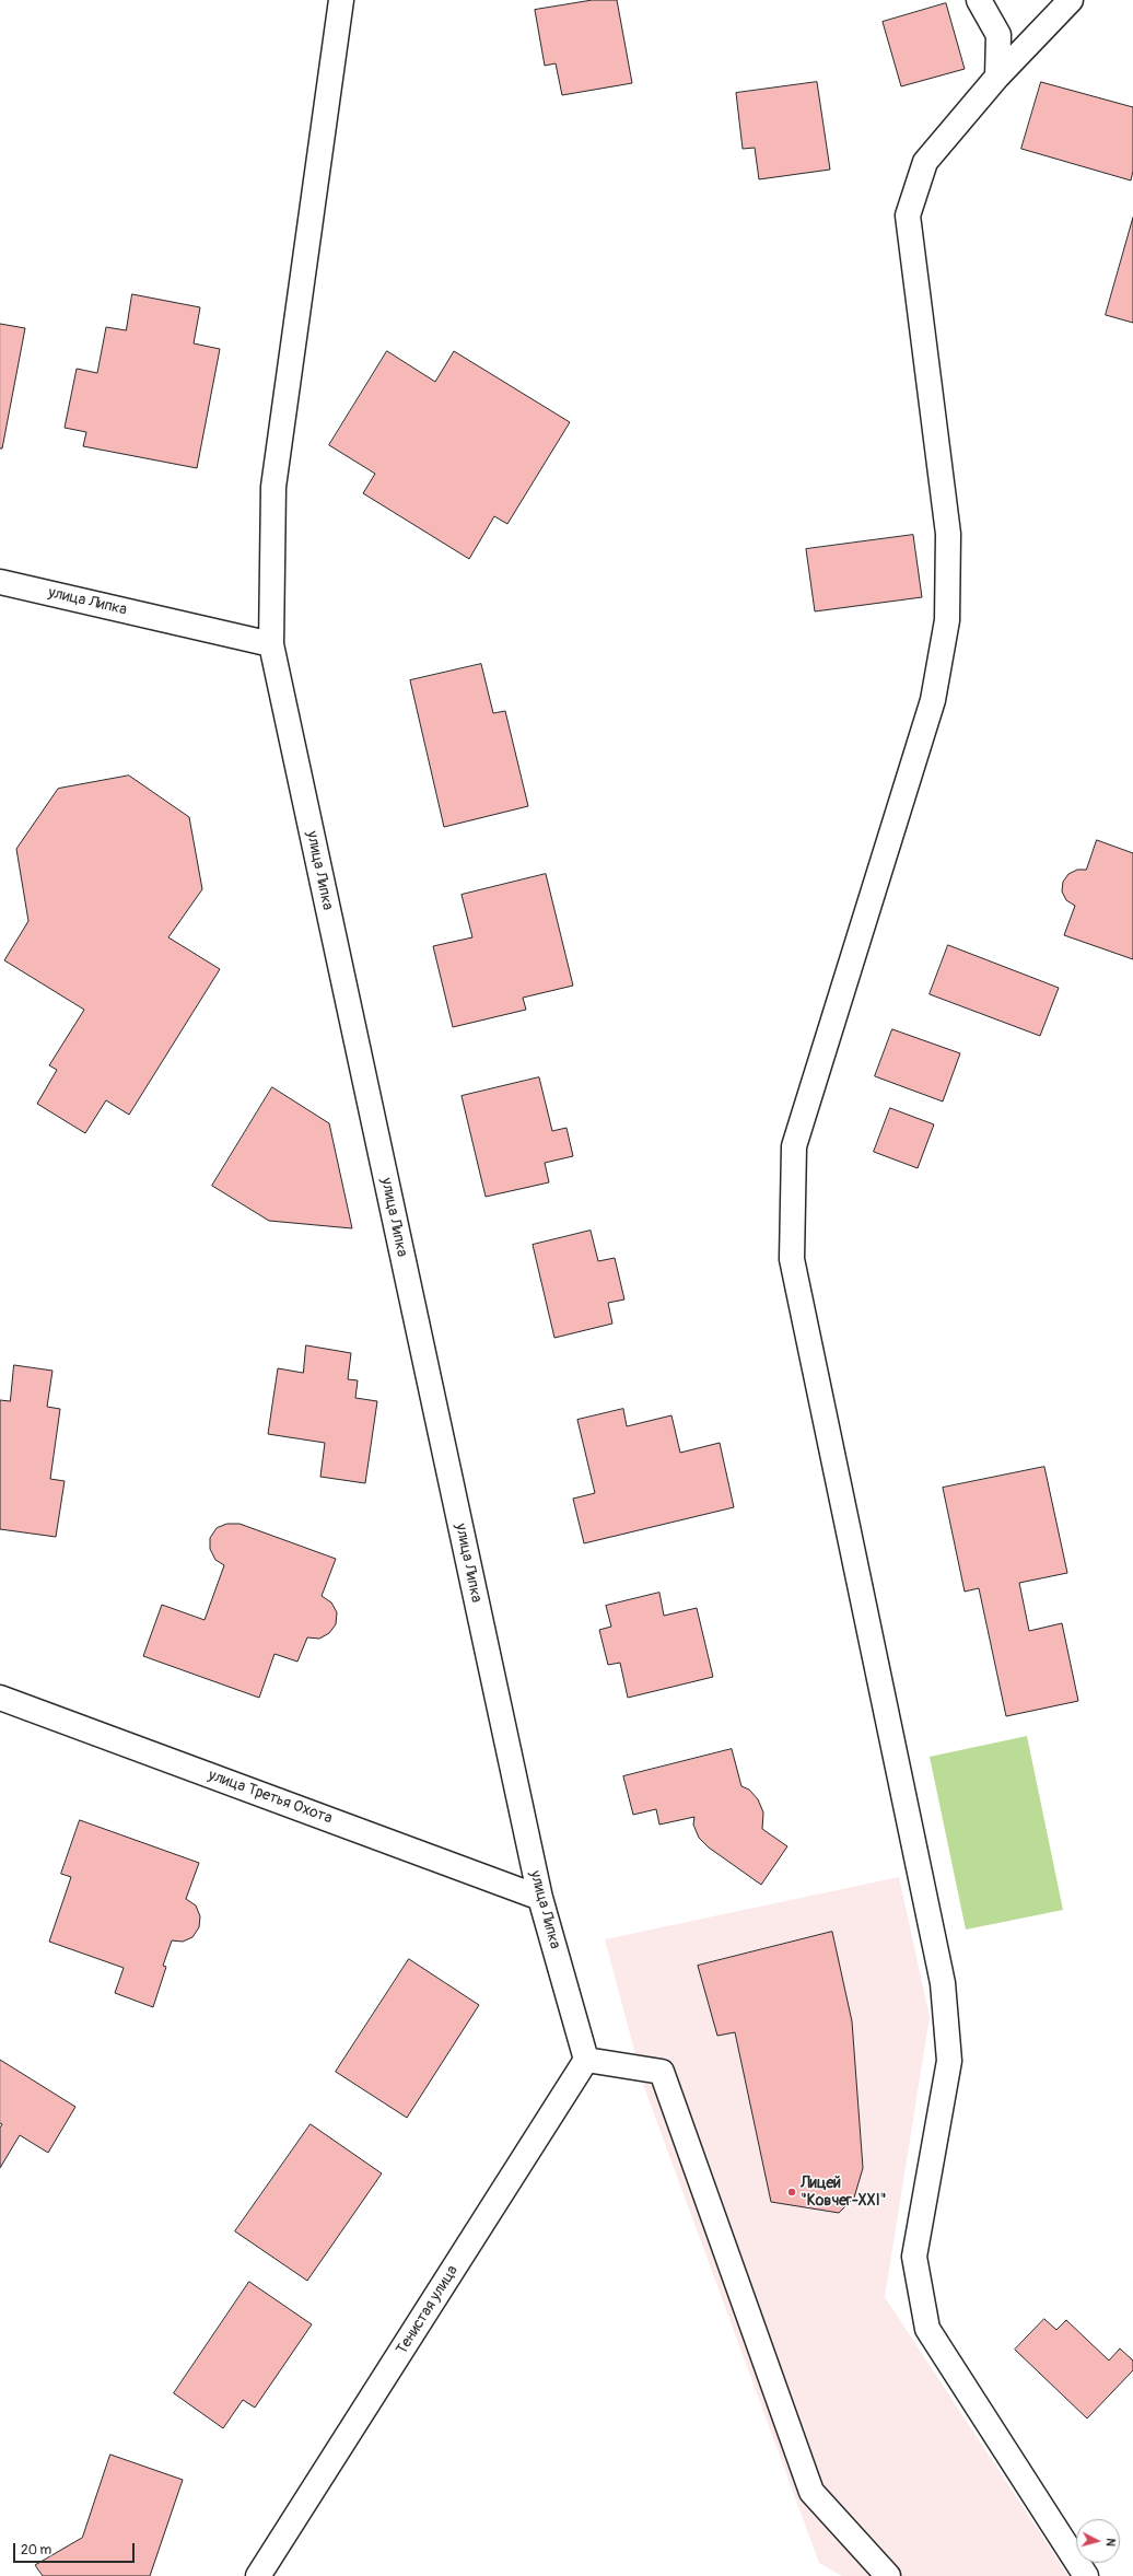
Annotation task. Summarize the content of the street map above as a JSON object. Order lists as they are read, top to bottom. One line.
{"streets":{"street":["улица Липка","улица Третья Охота","Тенистая улица"]},"crossings":[["улица Липка","улица Третья Охота"],["улица Липка","Тенистая улица"]],"places":["Лицей \"Ковчег-XXI\""],"scale_bar":"20 m","north":"right"}
